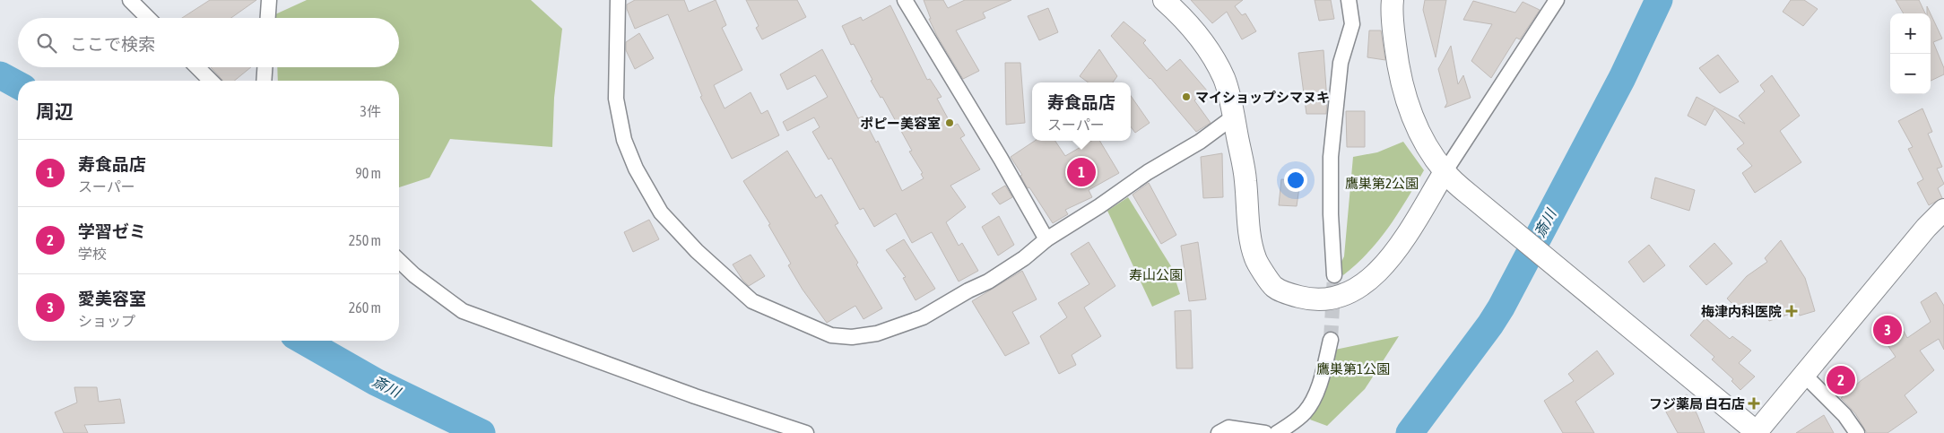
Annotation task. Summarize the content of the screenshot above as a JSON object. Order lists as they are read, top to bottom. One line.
{"water":["斎川"],"parks":["鷹巣第2公園","寿山公園","鷹巣第1公園"],"places":{"other":["マイショップシマヌキ","ポピー美容室"],"health":["梅津内科医院","フジ薬局 白石店"]},"page":{"map_buttons":["+","−"],"search":"ここで検索","heading":["周辺","3件"],"popup":["寿食品店","スーパー"],"list":[{"mark":"1","name":"寿食品店","note":"スーパー","value":"90 m"},{"mark":"2","name":"学習ゼミ","note":"学校","value":"250 m"},{"mark":"3","name":"愛美容室","note":"ショップ","value":"260 m"}],"pins":["1","3","2"]}}
